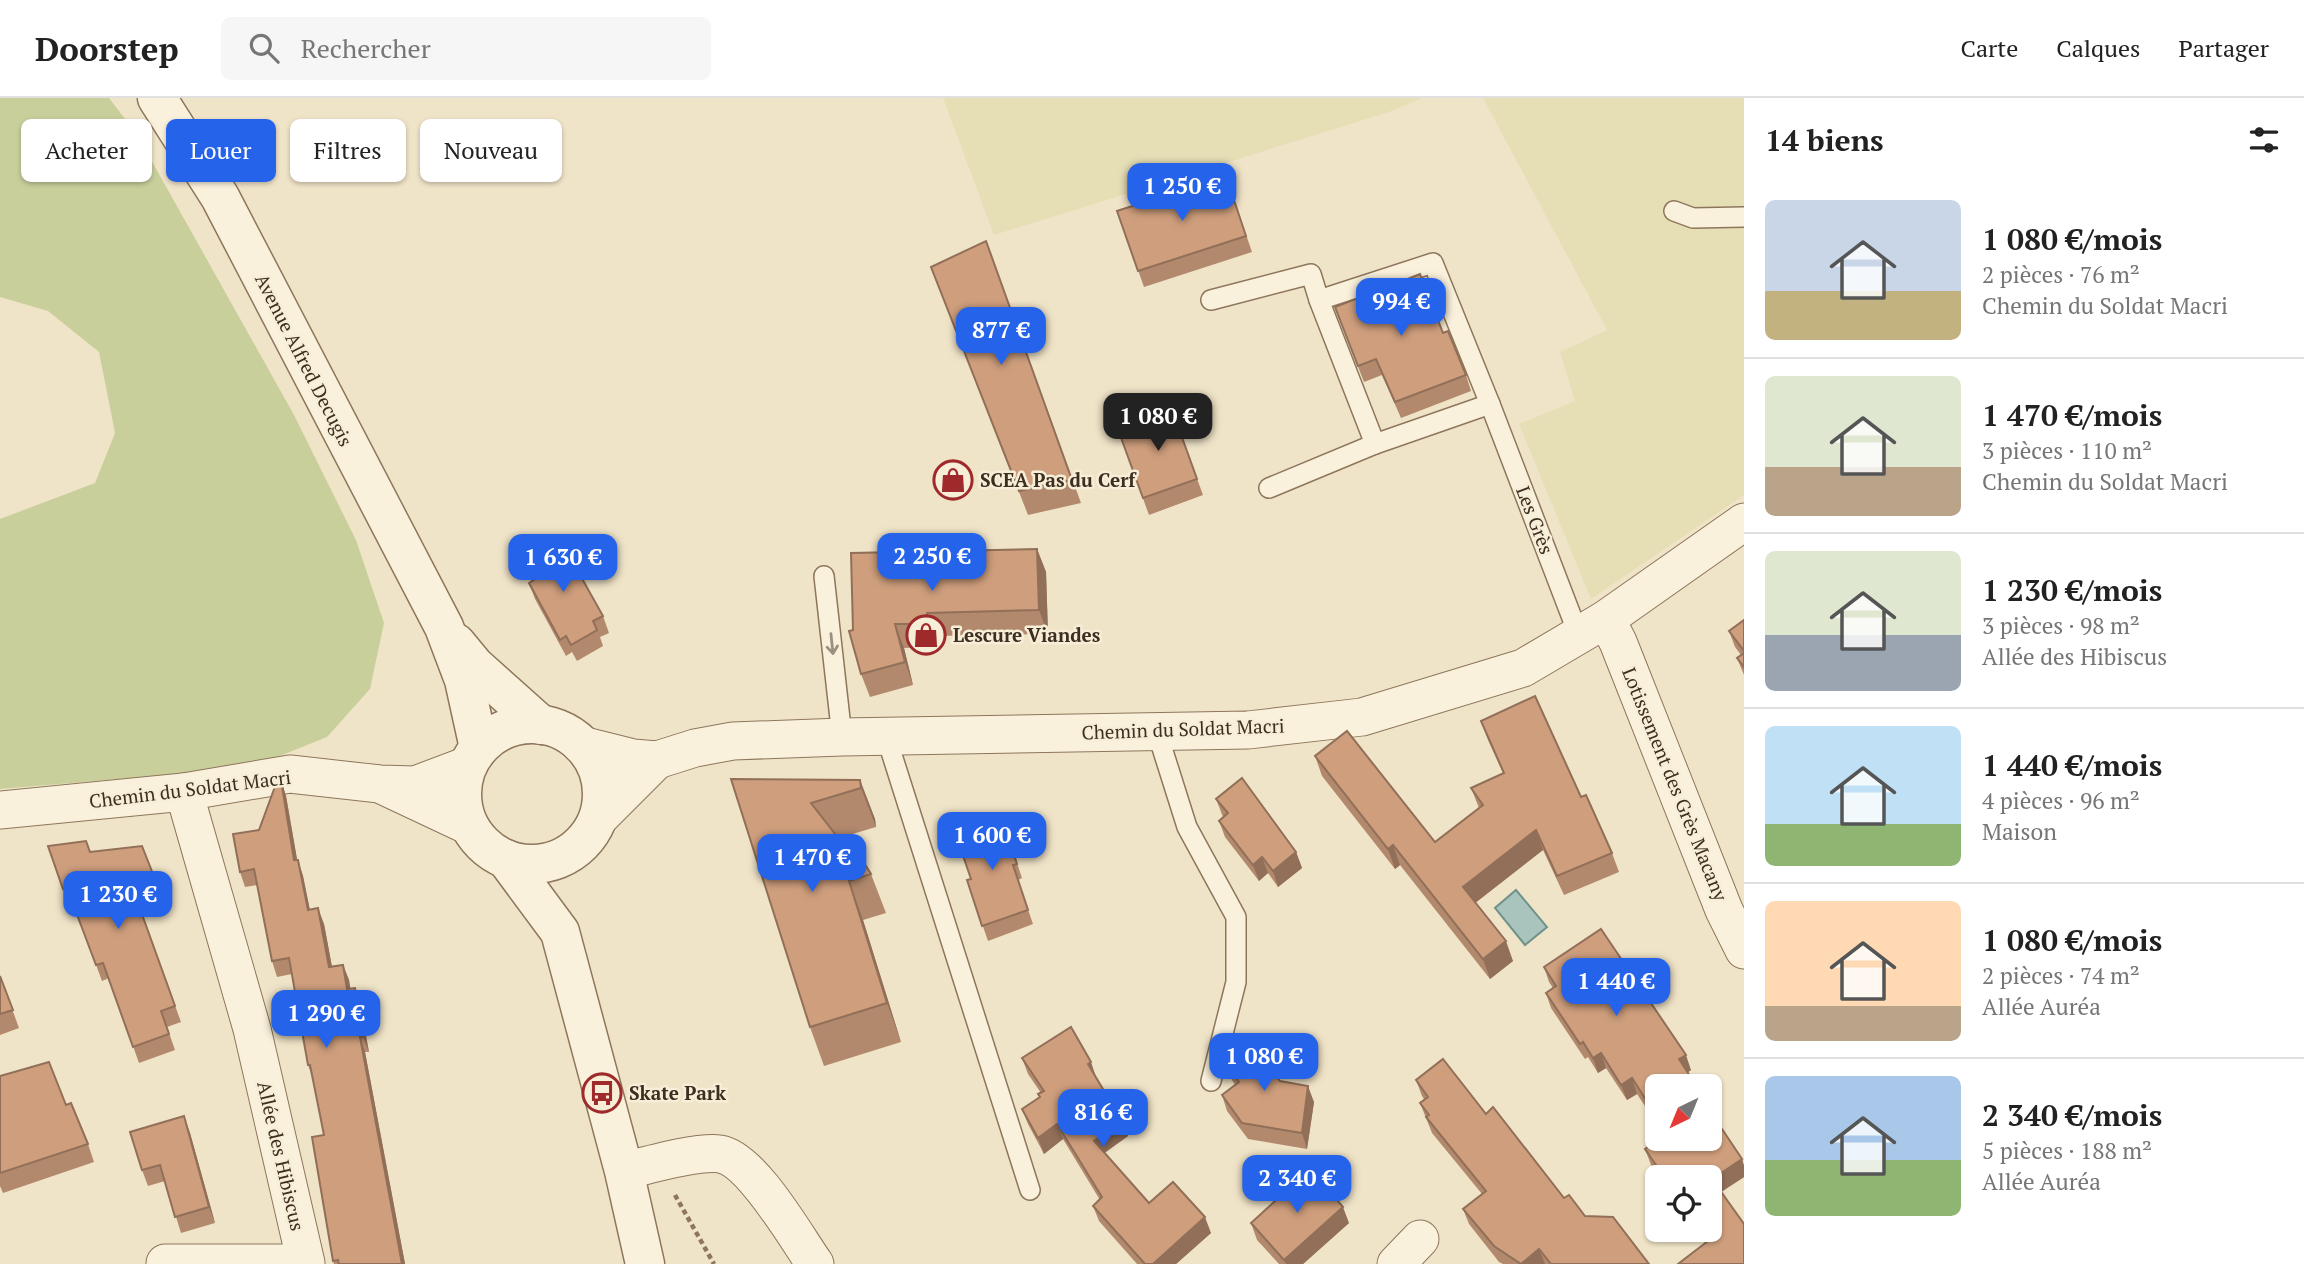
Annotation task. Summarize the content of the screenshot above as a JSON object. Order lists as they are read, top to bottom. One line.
{"streets":{"street":["Avenue Alfred Decugis","Chemin du Soldat Macri","Lotissement des Grès Macany","Allée des Hibiscus"],"lane":["Les Grès"]},"crossings":[["Avenue Alfred Decugis","Chemin du Soldat Macri"],["Les Grès","Chemin du Soldat Macri"],["Les Grès","Lotissement des Grès Macany"],["Chemin du Soldat Macri","Lotissement des Grès Macany"],["Chemin du Soldat Macri","Allée des Hibiscus"]],"places":{"shop":["SCEA Pas du Cerf","Lescure Viandes"],"bus stop":["Skate Park"]},"north":"bottom left","page":{"header":"Doorstep","search":"Rechercher","nav":["Carte","Calques","Partager"],"heading":"14 biens","chip":["Acheter","Louer","Filtres","Nouveau"],"price":["1 250 €","994 €","877 €","1 080 €","2 250 €","1 630 €","1 600 €","1 470 €","1 230 €","1 440 €","1 290 €","1 080 €","816 €","2 340 €"],"list":[{"name":"1 080 €/mois","note":"2 pièces · 76 m² · Chemin du Soldat Macri"},{"name":"1 470 €/mois","note":"3 pièces · 110 m² · Chemin du Soldat Macri"},{"name":"1 230 €/mois","note":"3 pièces · 98 m² · Allée des Hibiscus"},{"name":"1 440 €/mois","note":"4 pièces · 96 m² · Maison"},{"name":"1 080 €/mois","note":"2 pièces · 74 m² · Allée Auréa"},{"name":"2 340 €/mois","note":"5 pièces · 188 m² · Allée Auréa"}]}}
